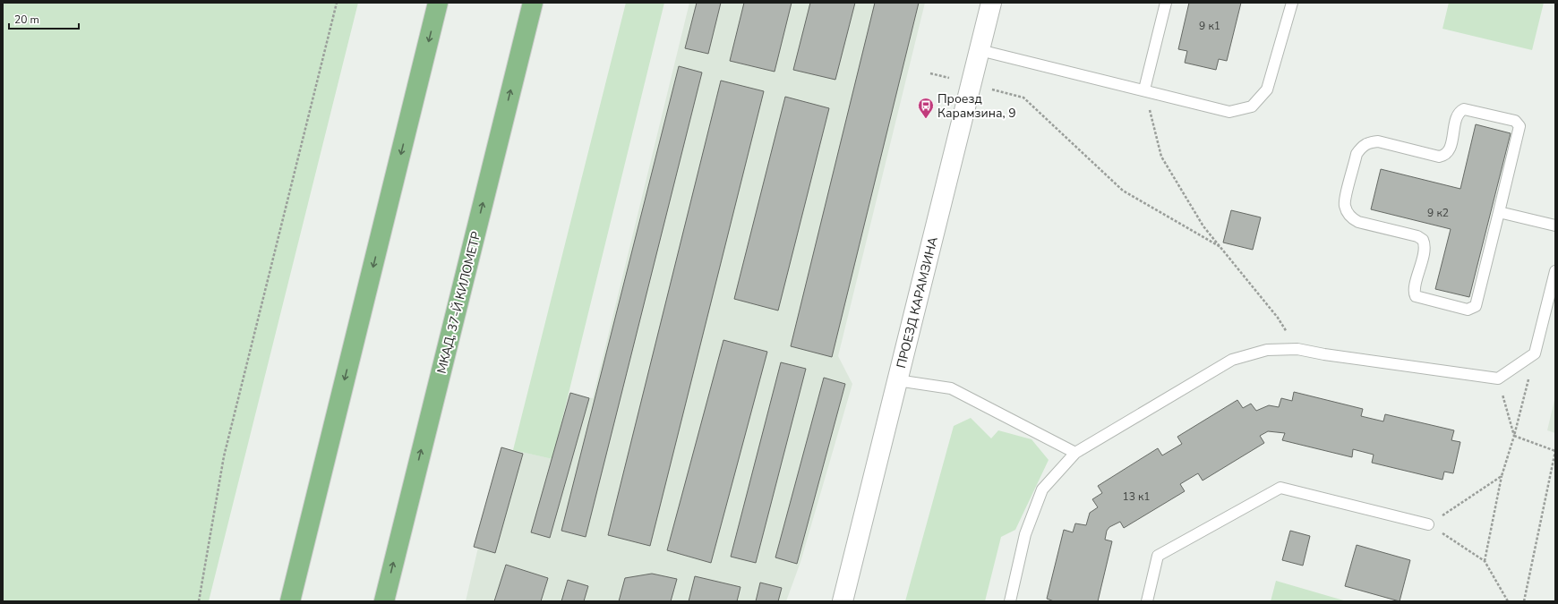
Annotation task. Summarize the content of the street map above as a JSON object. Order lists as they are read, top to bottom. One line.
{"streets":{"highway":["МКАД, 37-Й КИЛОМЕТР"],"street":["ПРОЕЗД КАРАМЗИНА"]},"places":{"bus stop":["Проезд Карамзина, 9"]},"house_numbers":["9 к1","9 к2","13 к1"],"scale_bar":"20 m"}
